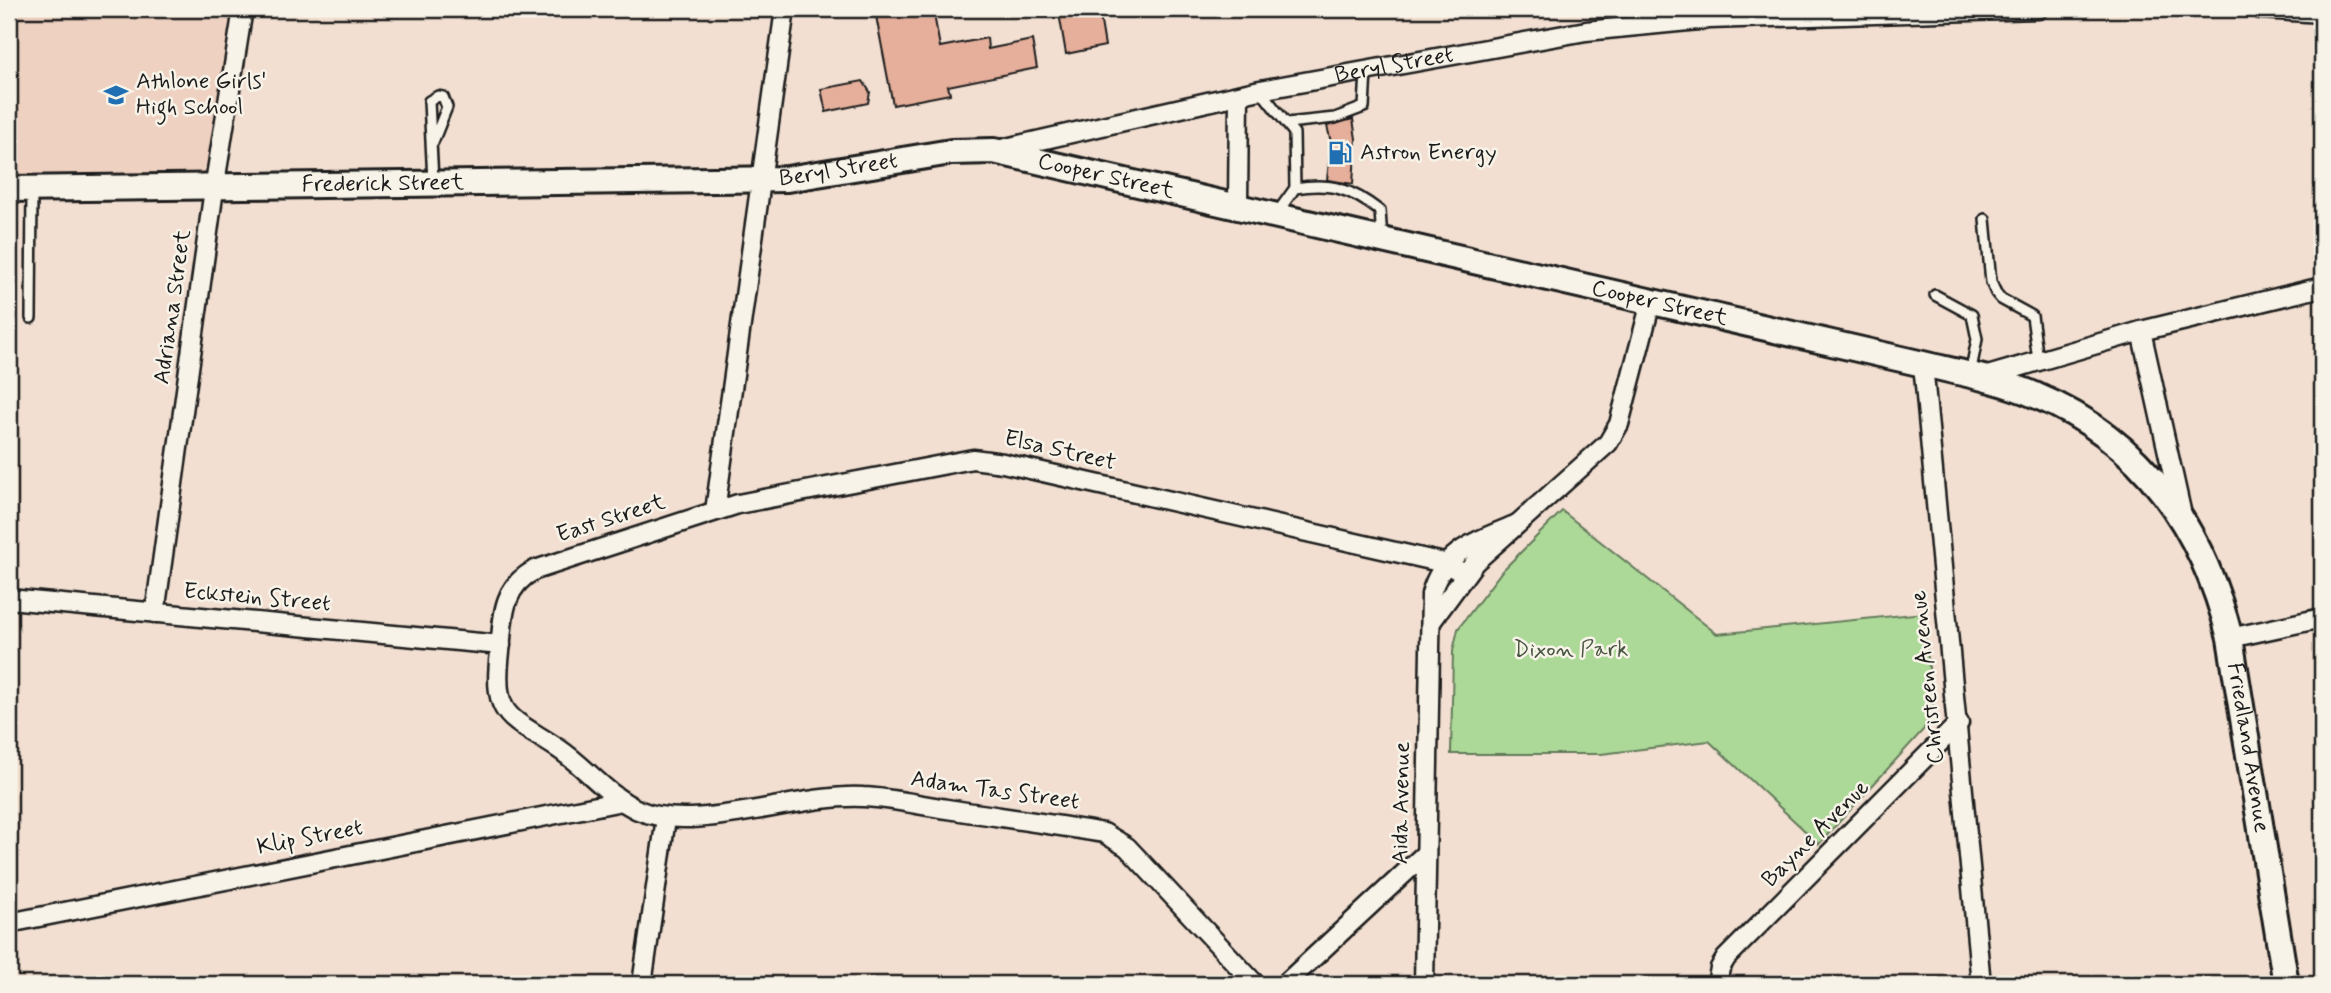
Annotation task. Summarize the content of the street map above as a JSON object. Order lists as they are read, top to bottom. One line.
{"streets":{"main road":["Beryl Street","Cooper Street","Frederick Street","Friedland Avenue"],"street":["Adriana Street","Elsa Street","East Street","Eckstein Street","Christeen Avenue","Adam Tas Street","Aida Avenue","Bayne Avenue","Klip Street"]},"crossings":[["Beryl Street","Cooper Street"],["Beryl Street","Frederick Street"],["Cooper Street","Christeen Avenue"],["Cooper Street","Friedland Avenue"],["Cooper Street","Aida Avenue"],["Frederick Street","Adriana Street"],["Adriana Street","Eckstein Street"],["Elsa Street","East Street"],["Elsa Street","Aida Avenue"],["East Street","Eckstein Street"],["East Street","Adam Tas Street"],["East Street","Klip Street"],["Christeen Avenue","Bayne Avenue"]],"parks":["Dixon Park"],"places":{"school or university":["Athlone Girls' High School"],"fuel station":["Astron Energy"]}}
